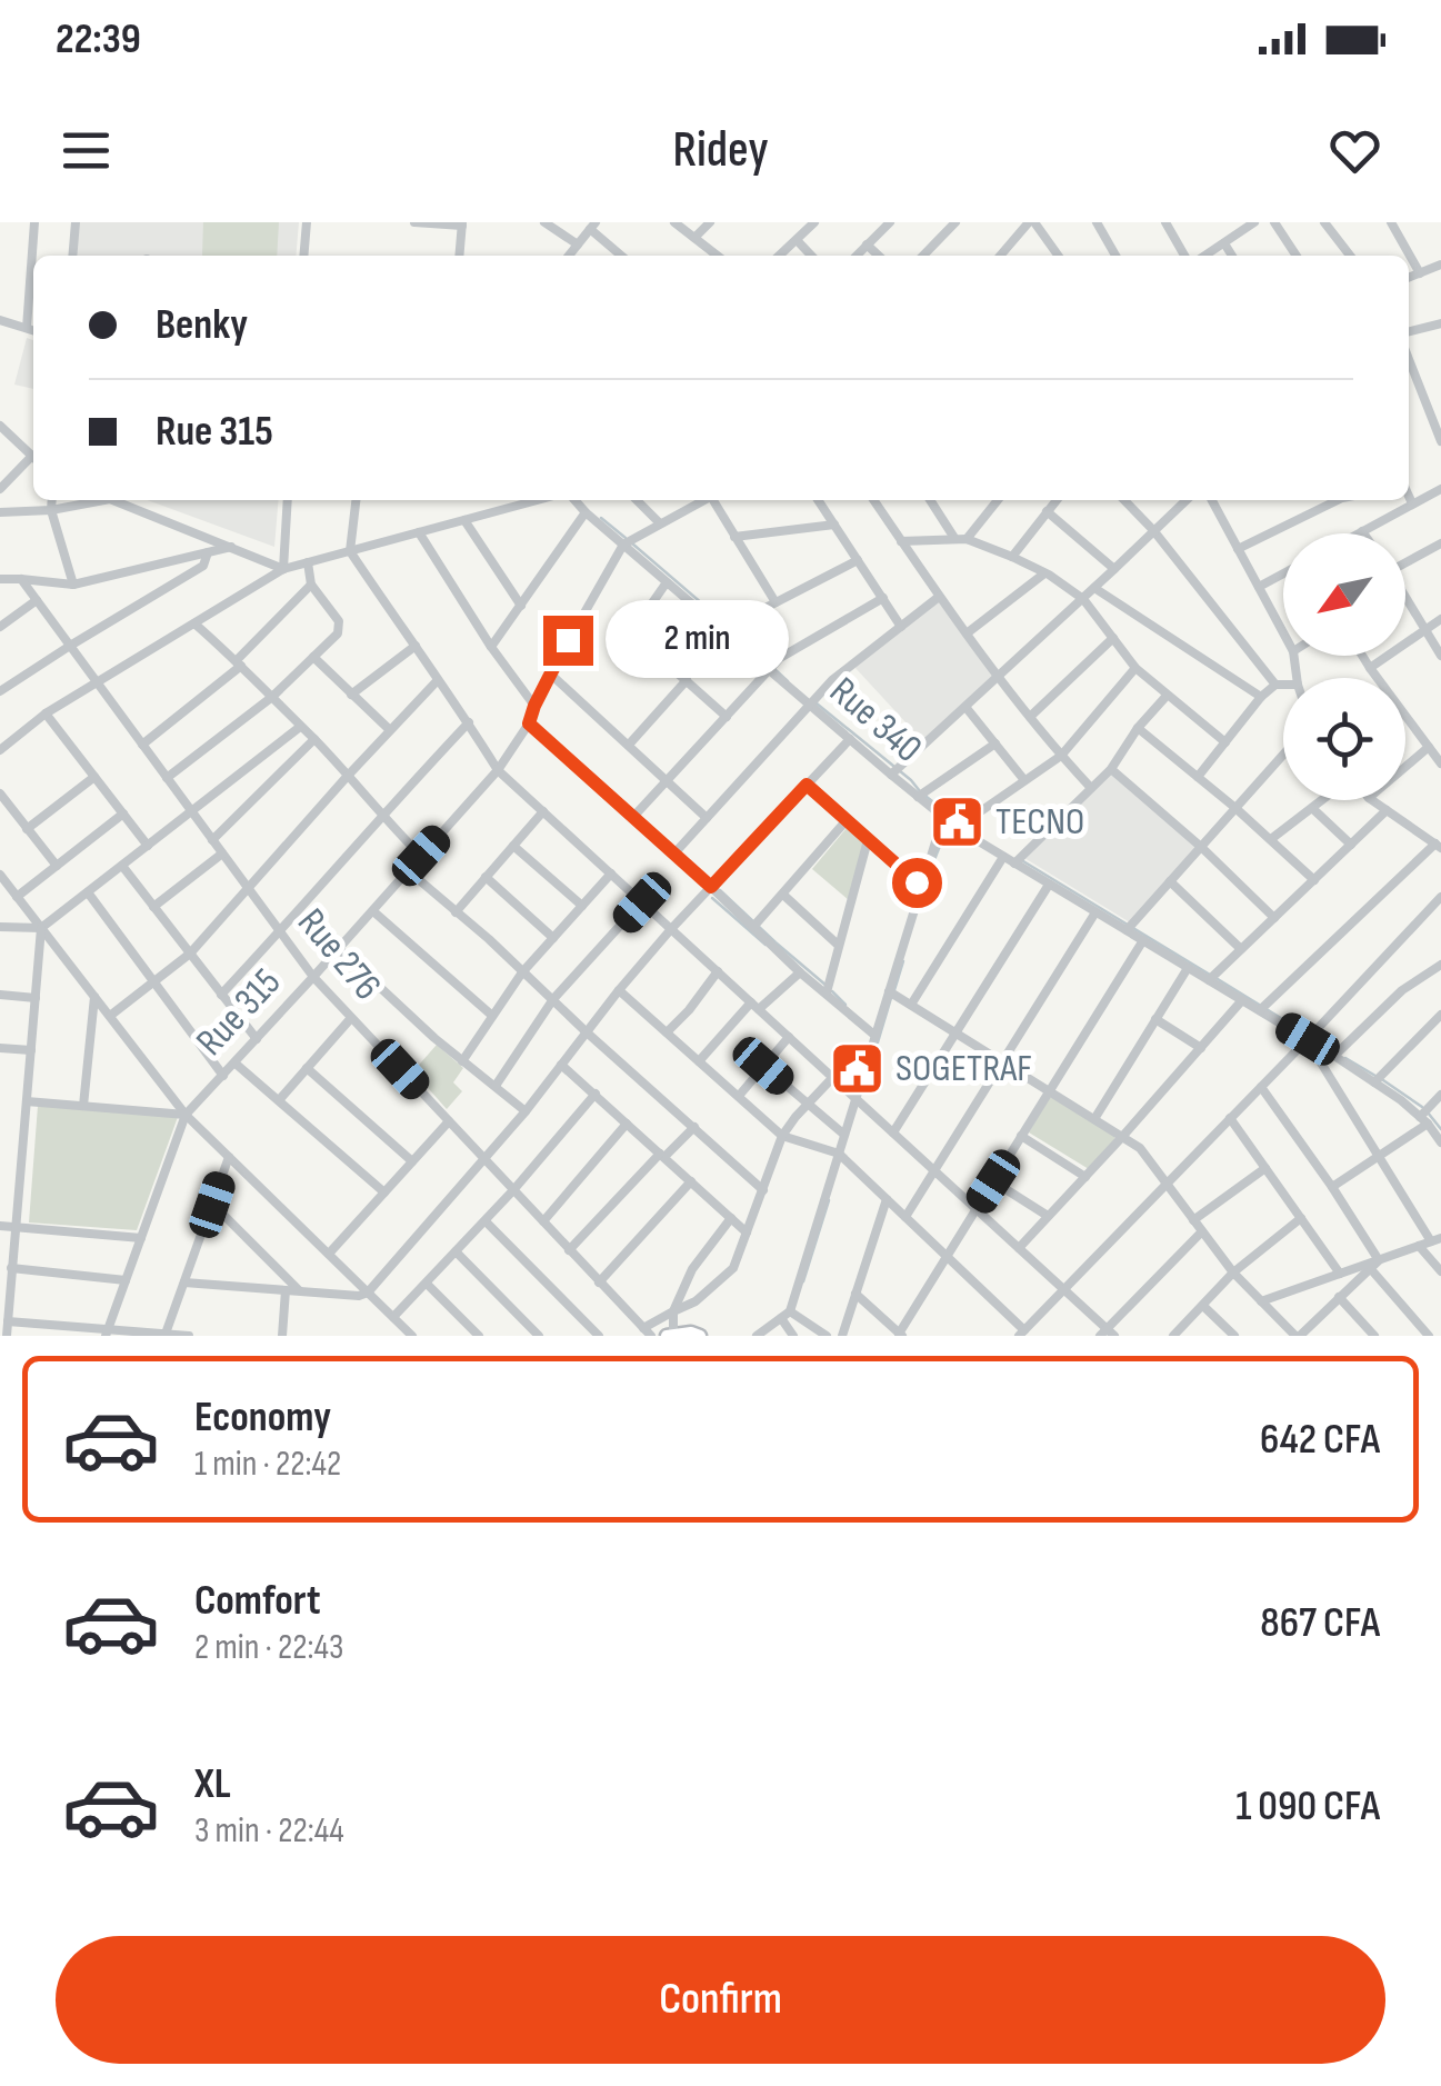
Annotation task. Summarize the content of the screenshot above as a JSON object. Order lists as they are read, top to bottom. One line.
{"streets":{"street":["Rue 340","Rue 276","Rue 315"]},"crossings":[["Rue 340","Rue 315"],["Rue 276","Rue 315"]],"places":{"public building":["TECNO","SOGETRAF"]},"north":"bottom left","page":{"status":"22:39","header":"Ridey","banner":["Benky","Rue 315"],"bubble":"2 min","list":[{"name":"Economy","note":"1 min · 22:42","value":"642 CFA"},{"name":"Comfort","note":"2 min · 22:43","value":"867 CFA"},{"name":"XL","note":"3 min · 22:44","value":"1 090 CFA"}],"buttons":"Confirm"}}
